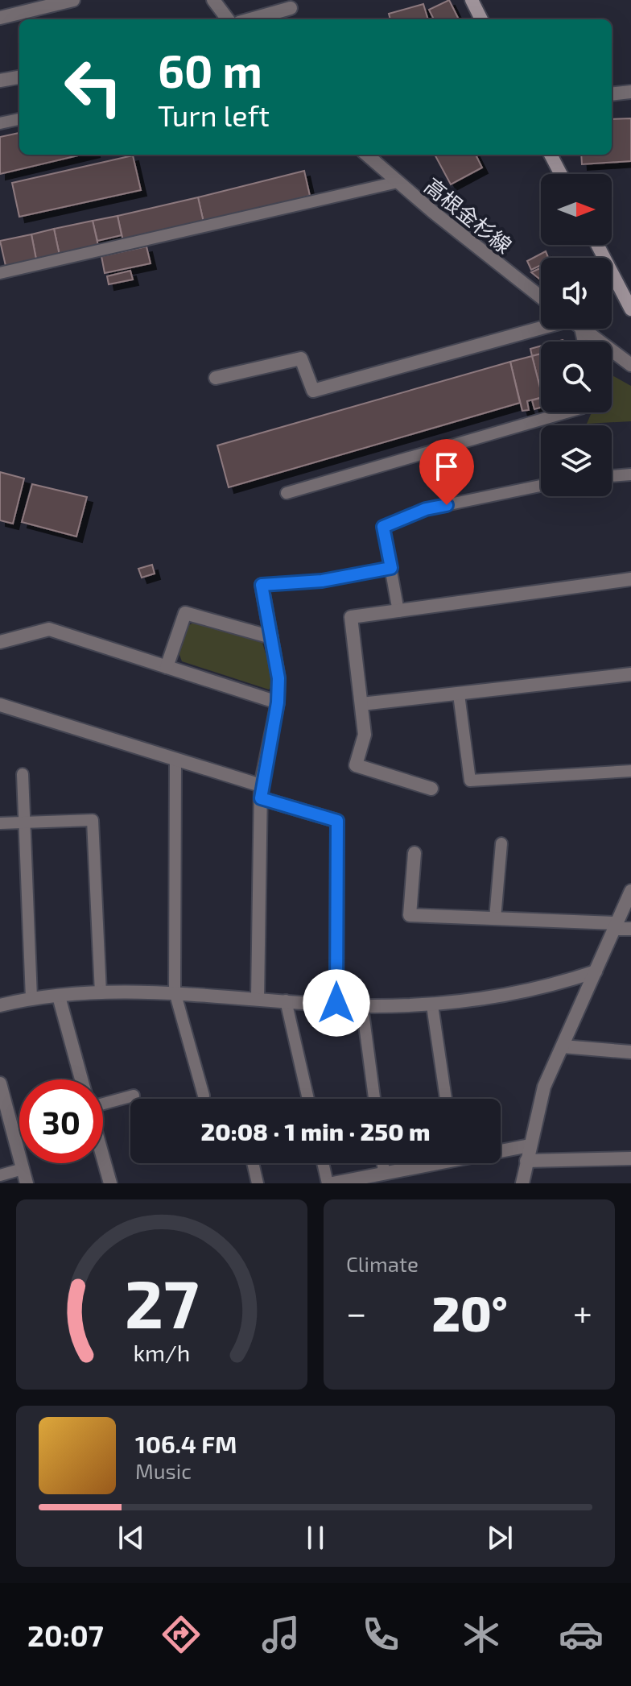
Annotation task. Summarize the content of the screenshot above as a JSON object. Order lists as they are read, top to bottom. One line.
{"streets":{"street":["高根金杉線"]},"north":"right","page":{"turn":["60 m","Turn left"],"limit":"30","trip":"20:08 · 1 min · 250 m","tile":"Climate","heat":["−","20°","+"],"song":["106.4 FM","Music"],"tabs":"20:07","gauge":["27","km/h"]}}
